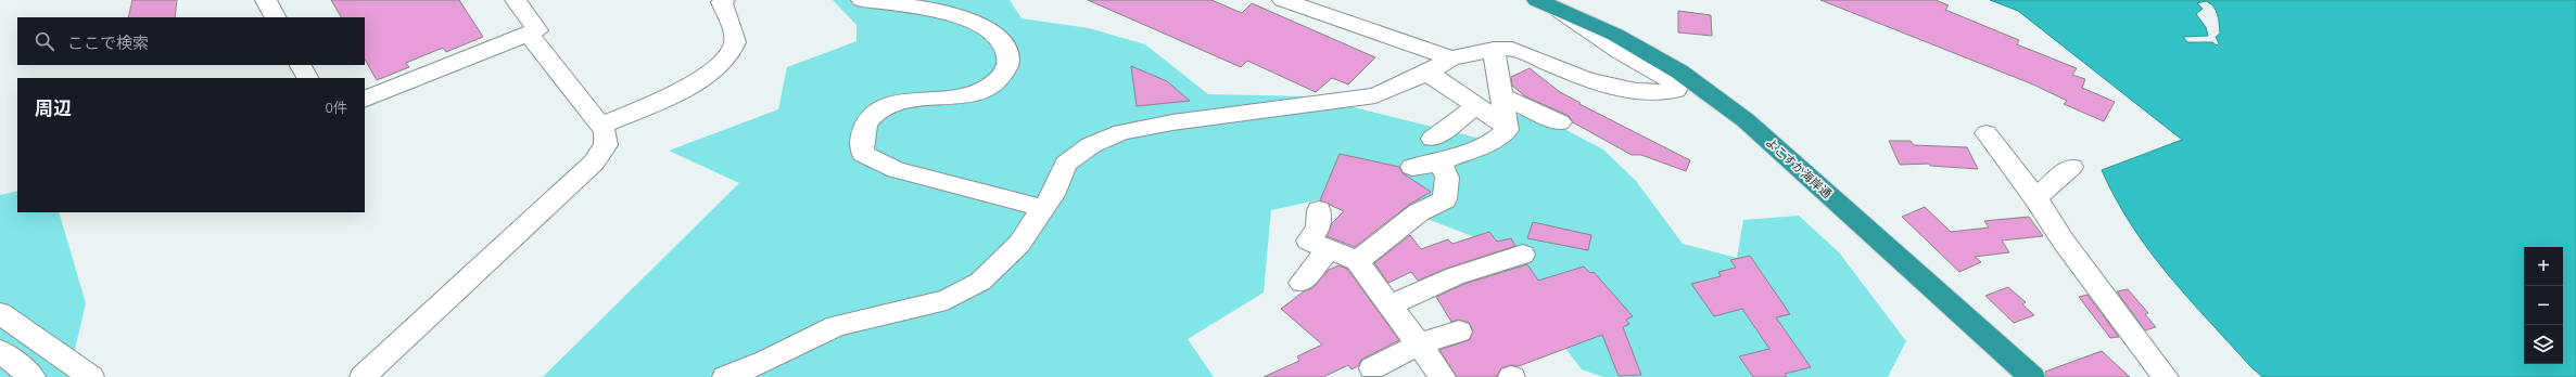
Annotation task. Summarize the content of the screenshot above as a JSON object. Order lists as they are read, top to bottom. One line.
{"streets":{"highway":["よこすか海岸通"]},"page":{"search":"ここで検索","heading":["周辺","0件"],"map_buttons":["+","−"]}}
